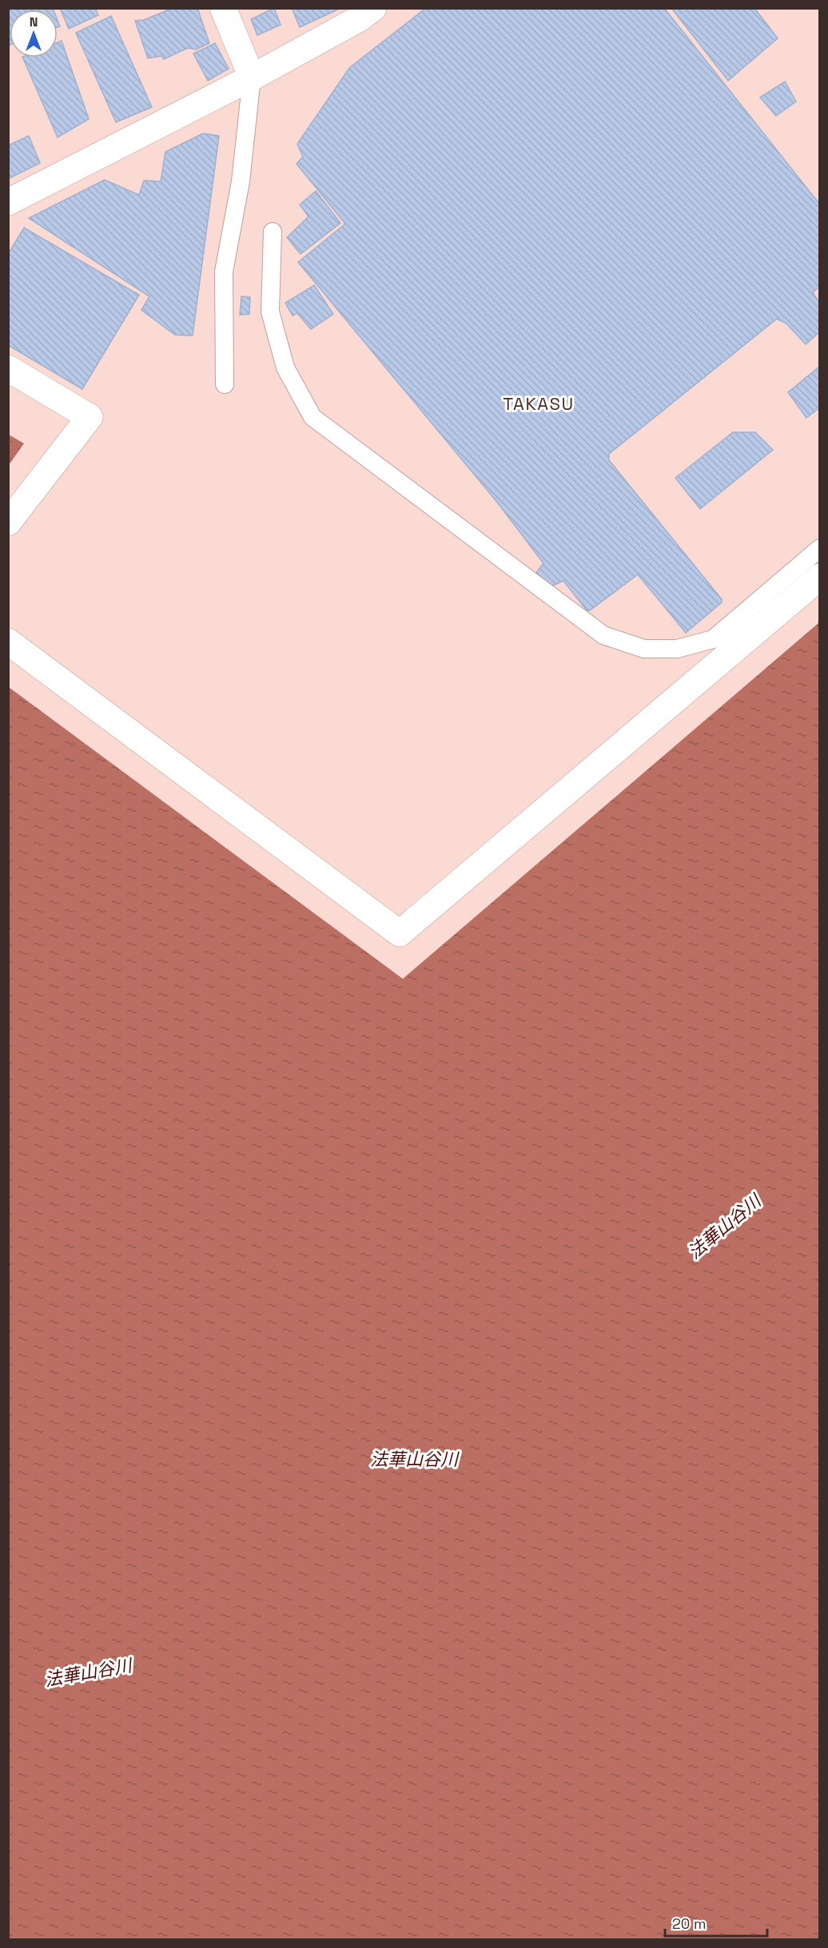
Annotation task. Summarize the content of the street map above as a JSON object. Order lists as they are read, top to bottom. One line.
{"districts":["TAKASU"],"water":["法華山谷川"],"scale_bar":"20 m","north":"top"}
